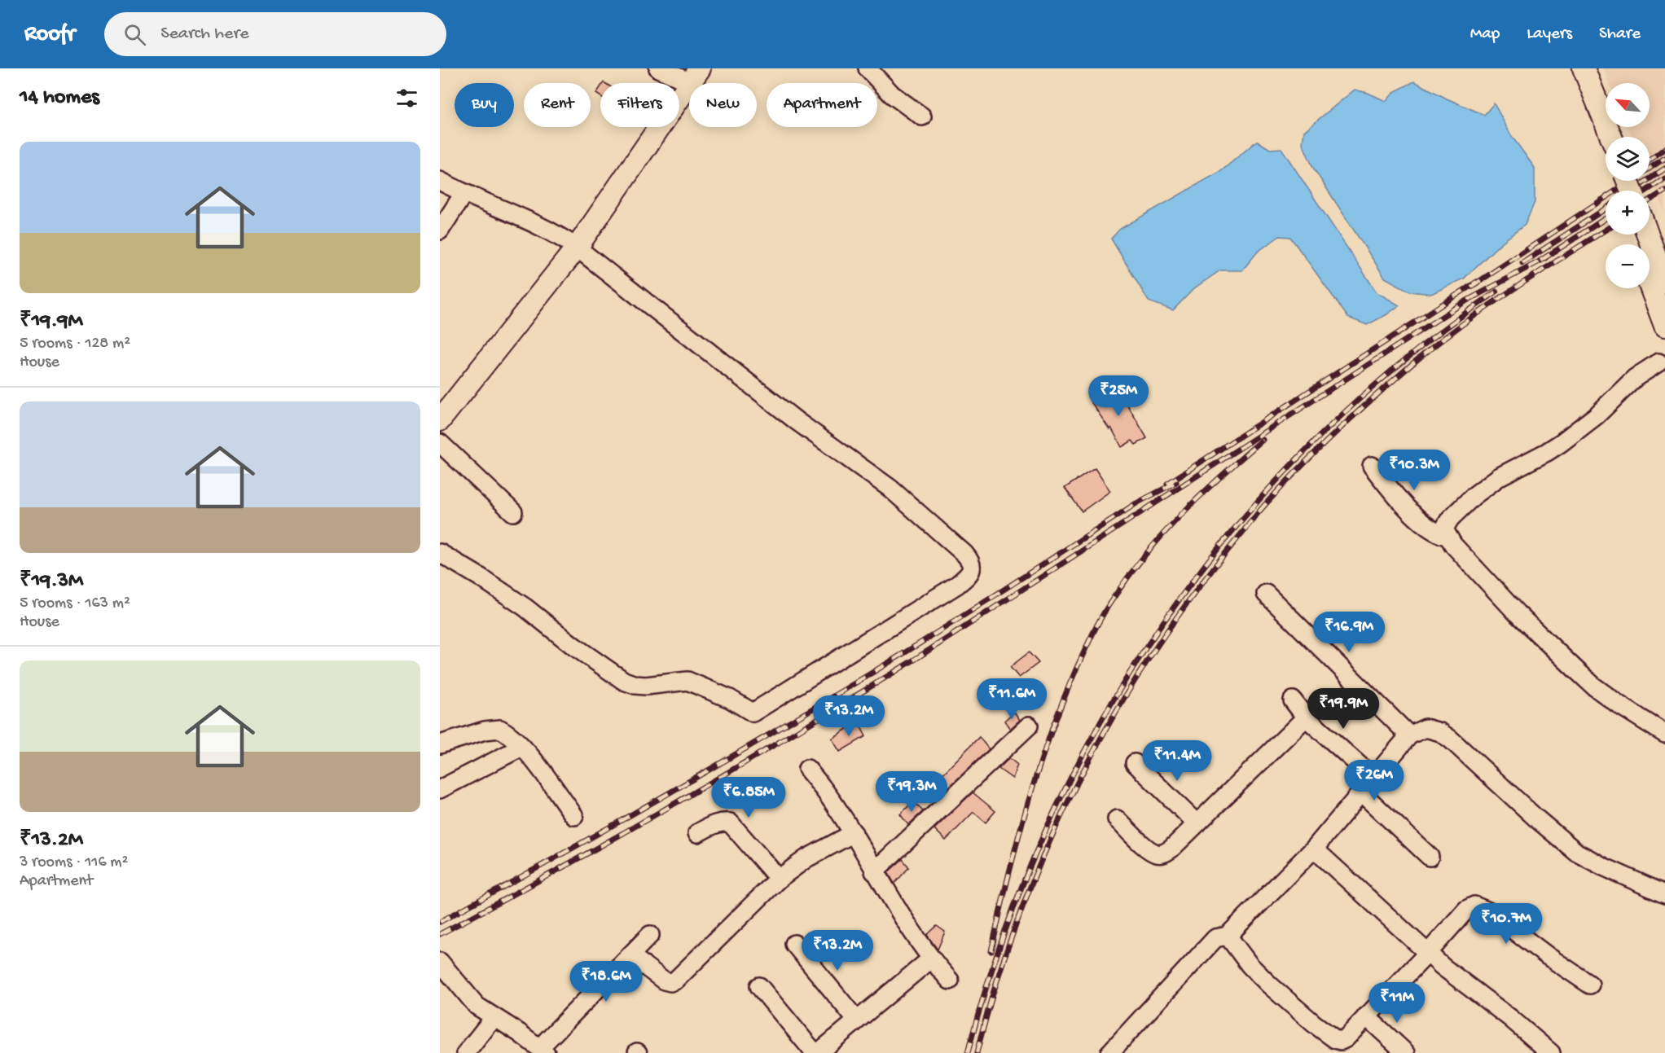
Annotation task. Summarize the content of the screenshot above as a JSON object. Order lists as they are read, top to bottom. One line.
{"north":"top left","page":{"header":"Roofr","search":"Search here","nav":["Map","Layers","Share"],"heading":"14 homes","map_buttons":["+","−"],"chip":["Buy","Rent","Filters","New","Apartment"],"list":[{"name":"₹19.9M","note":"5 rooms · 128 m² · House"},{"name":"₹19.3M","note":"5 rooms · 163 m² · House"},{"name":"₹13.2M","note":"3 rooms · 116 m² · Apartment"}],"price":["₹25M","₹10.3M","₹16.9M","₹11.6M","₹19.9M","₹13.2M","₹11.4M","₹26M","₹19.3M","₹6.85M","₹10.7M","₹13.2M","₹18.6M","₹11M"]}}
